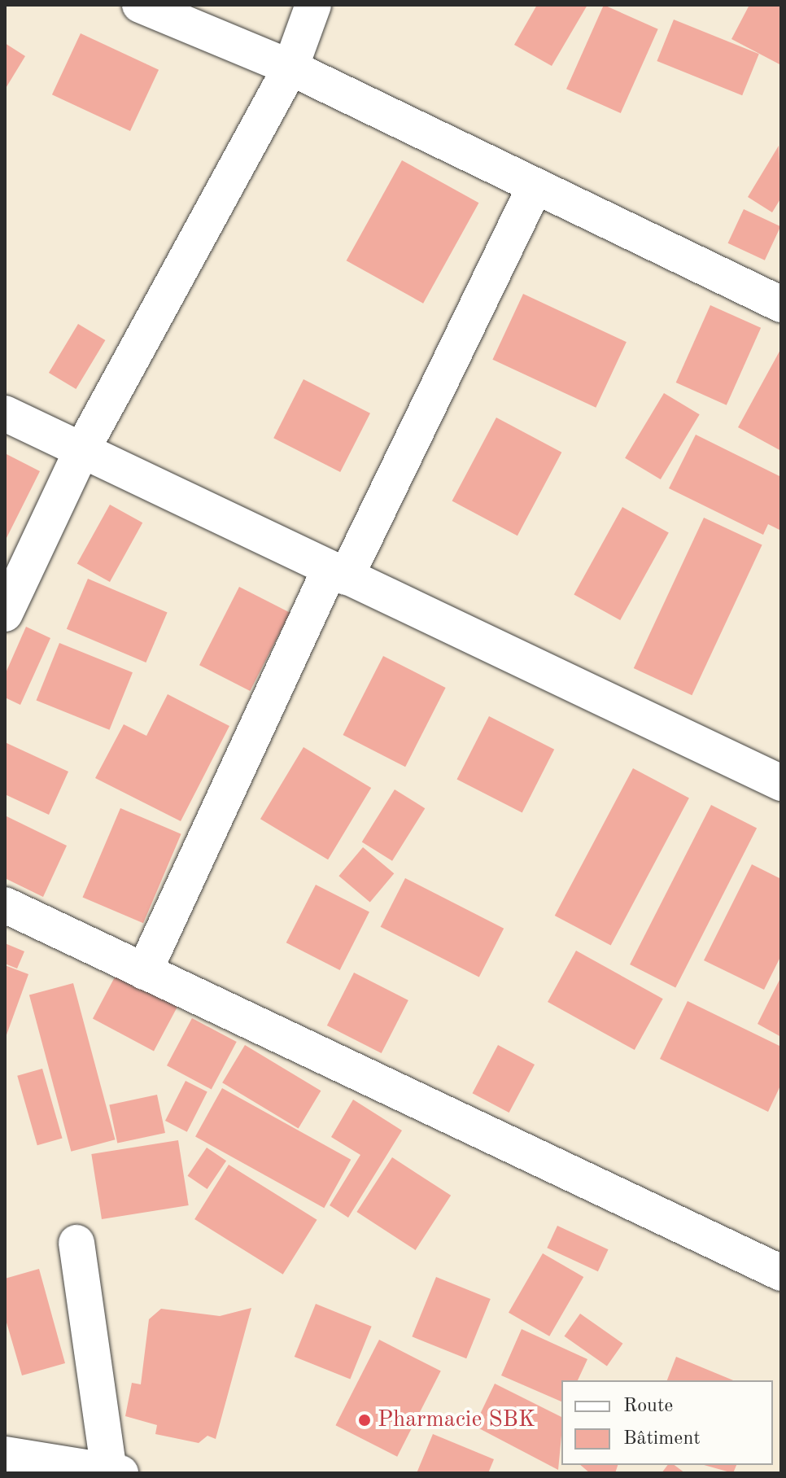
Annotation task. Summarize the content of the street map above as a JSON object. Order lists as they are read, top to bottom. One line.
{"places":["Pharmacie SBK"],"legend":["Route","Bâtiment"]}
